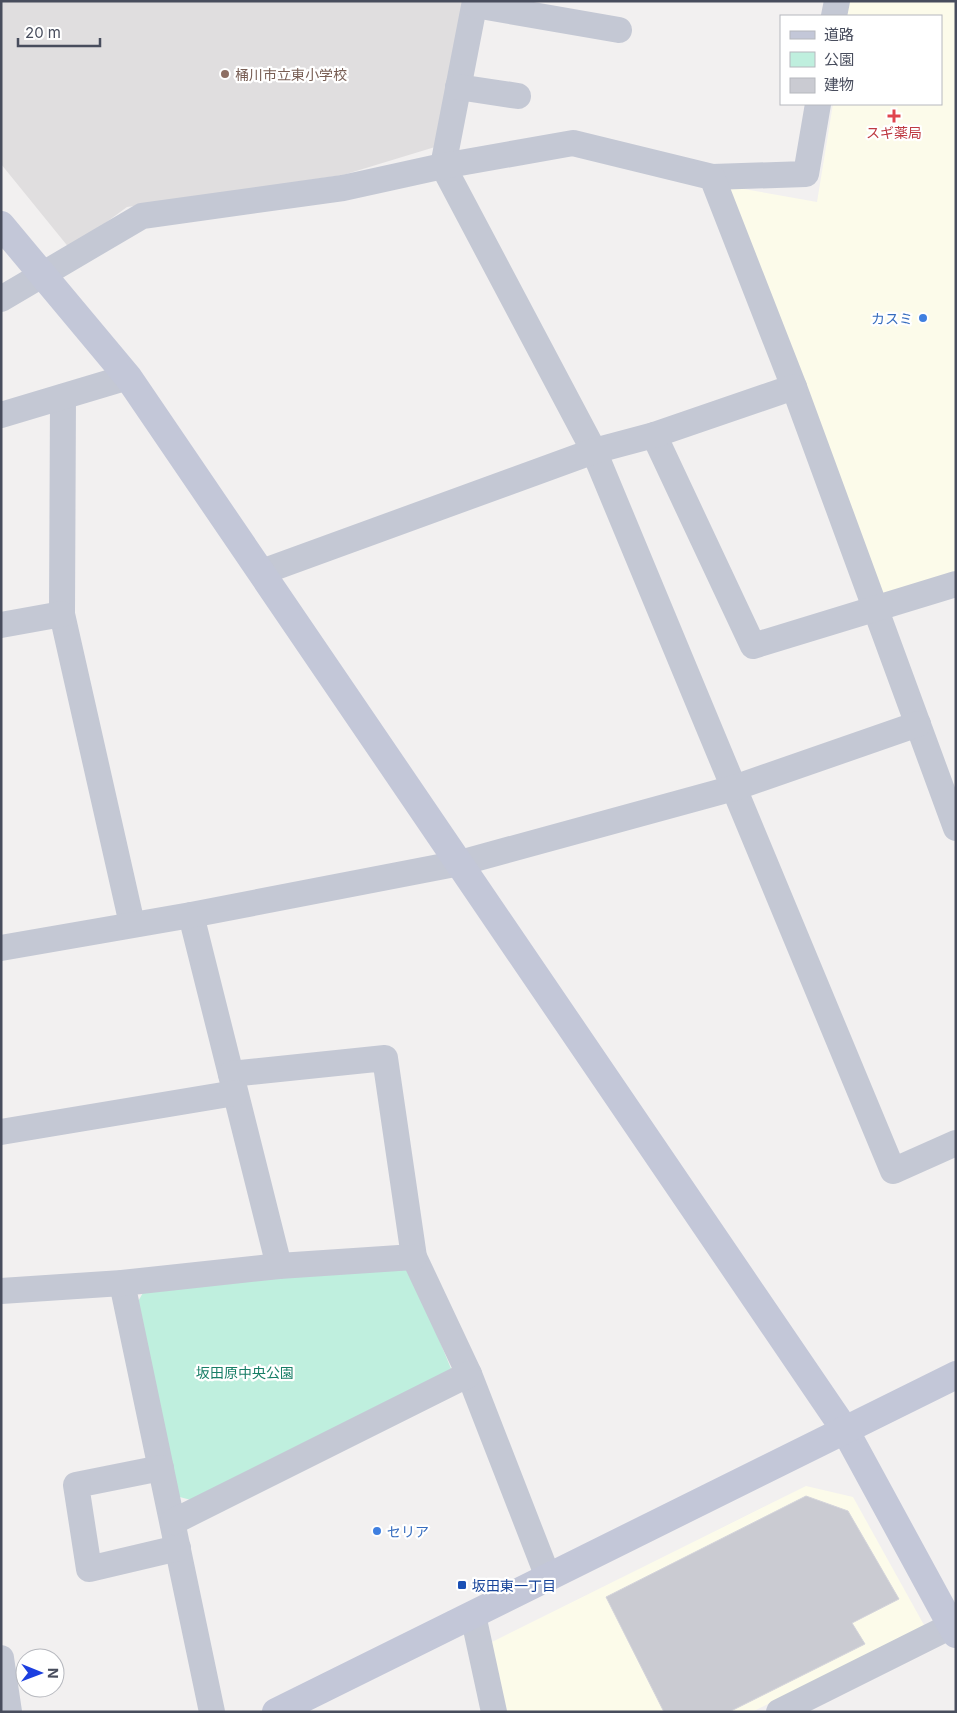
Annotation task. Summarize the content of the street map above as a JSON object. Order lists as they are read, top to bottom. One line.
{"parks":["坂田原中央公園"],"places":{"other":["桶川市立東小学校","カスミ","セリア"],"health":["スギ薬局"],"transit":["坂田東一丁目"]},"legend":["道路","公園","建物"],"scale_bar":"20 m","north":"right"}
